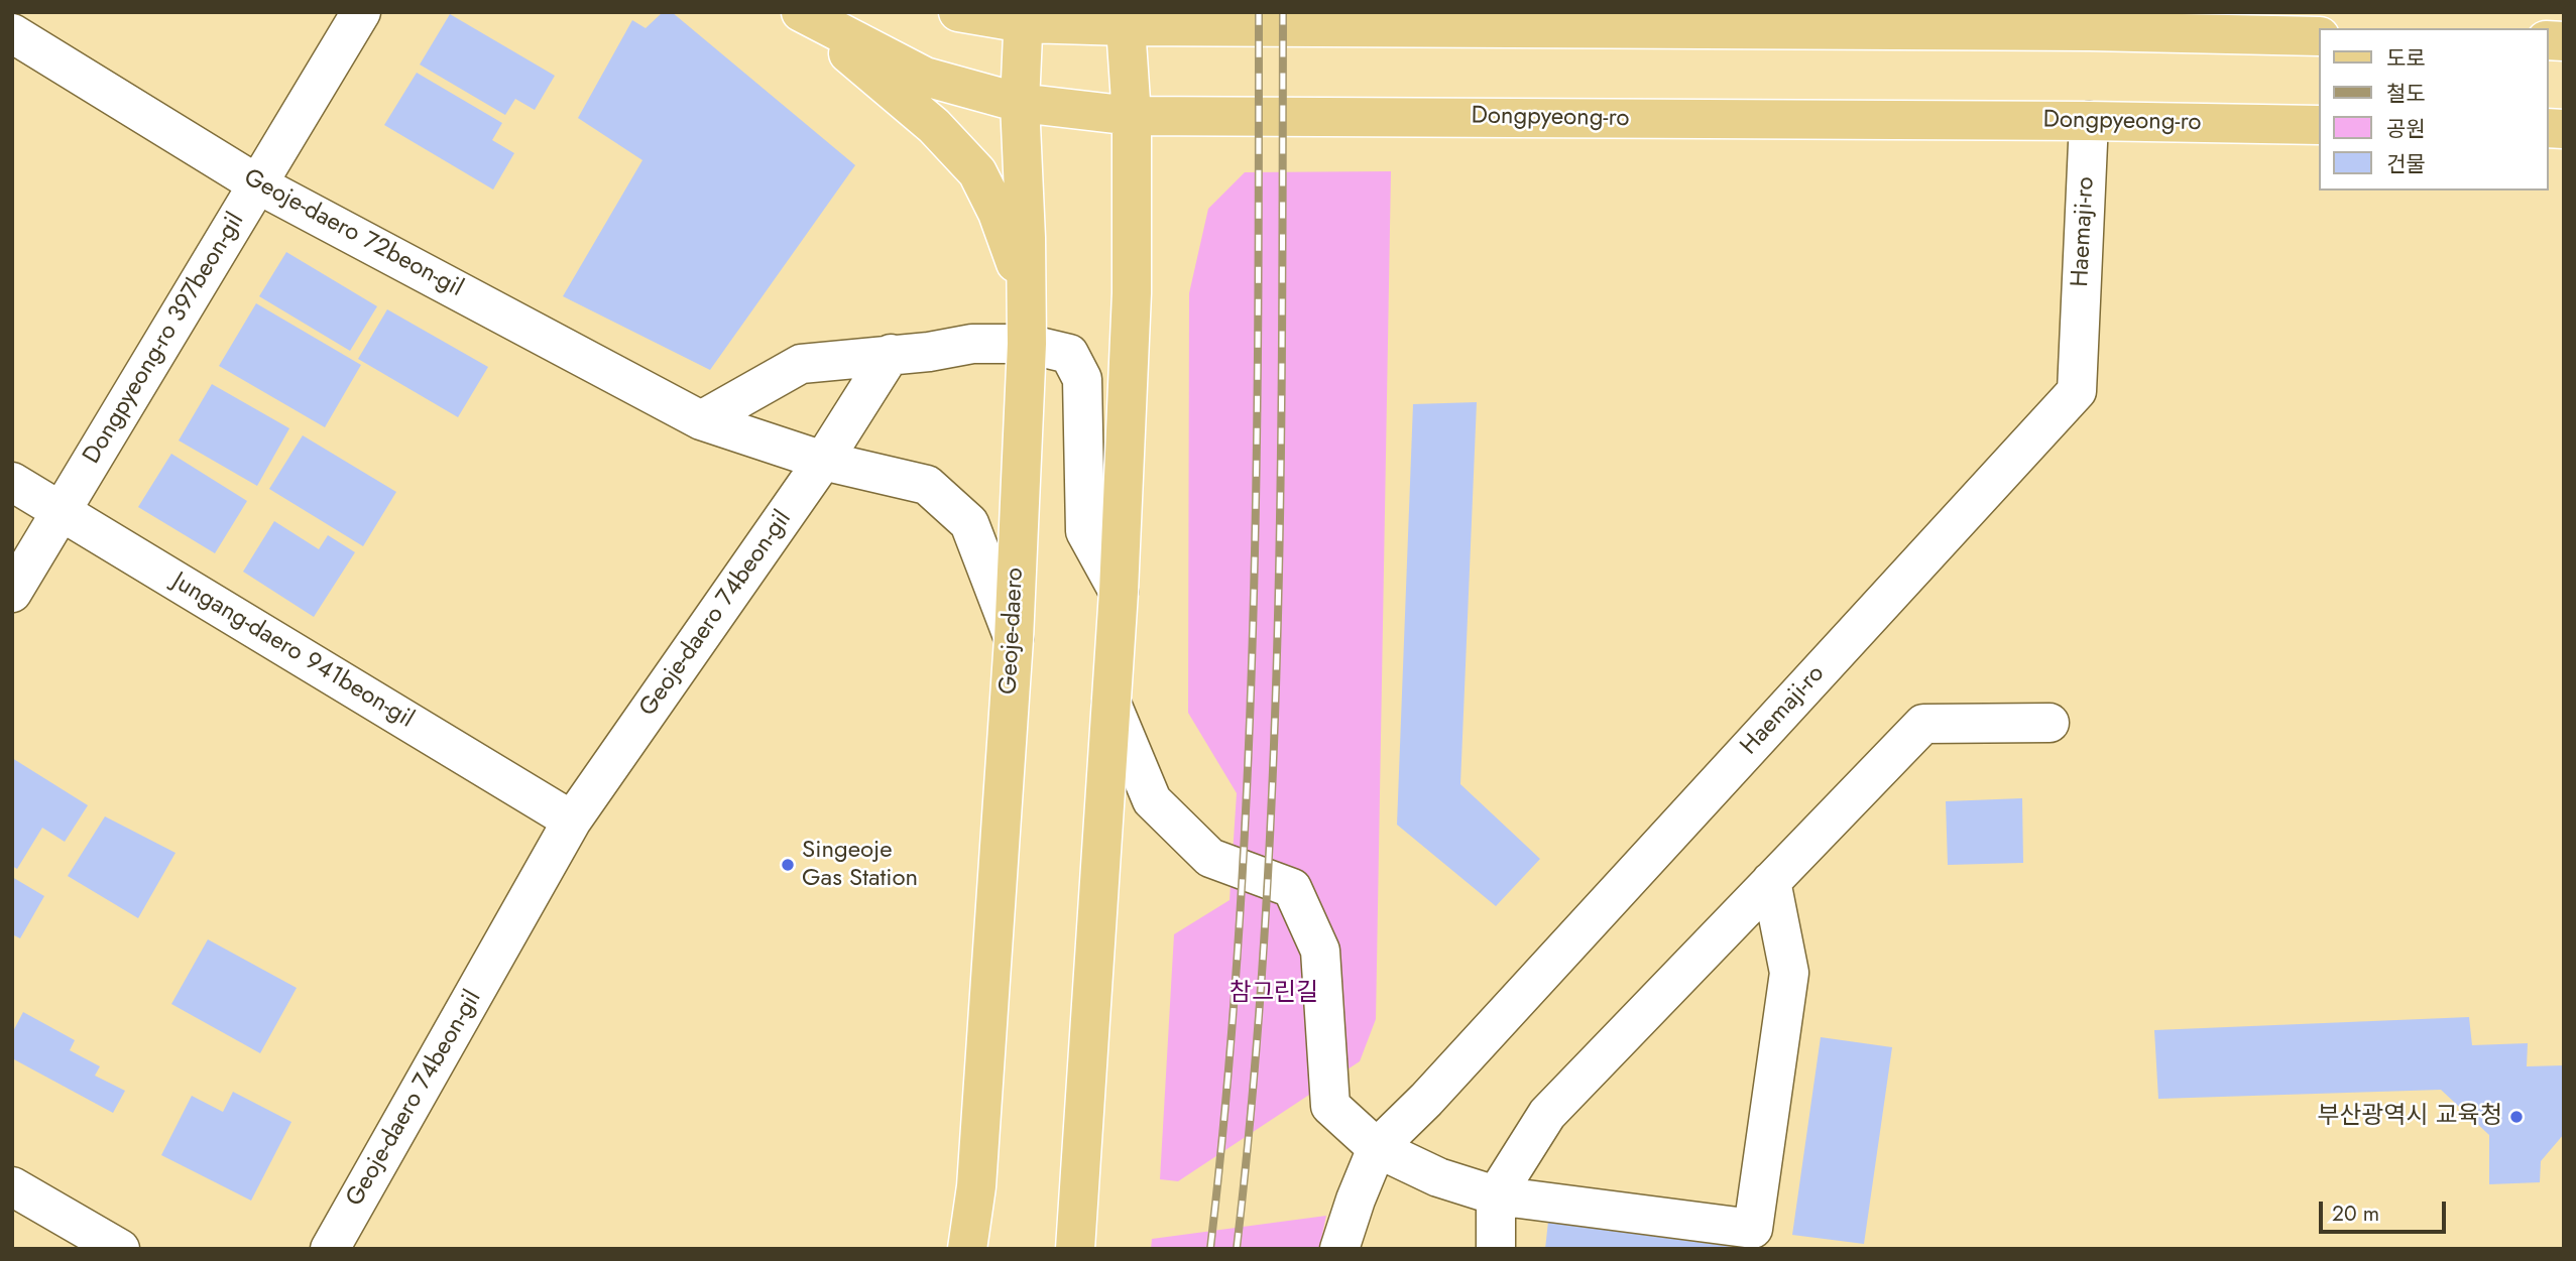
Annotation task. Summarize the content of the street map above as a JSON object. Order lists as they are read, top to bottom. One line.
{"streets":{"main road":["Dongpyeong-ro","Geoje-daero"],"street":["Haemaji-ro","Geoje-daero 72beon-gil","Dongpyeong-ro 397beon-gil","Geoje-daero 74beon-gil","Jungang-daero 941beon-gil"]},"crossings":[["Dongpyeong-ro","Haemaji-ro"],["Dongpyeong-ro","Geoje-daero"],["Geoje-daero 72beon-gil","Dongpyeong-ro 397beon-gil"],["Geoje-daero 72beon-gil","Geoje-daero 74beon-gil"],["Geoje-daero 72beon-gil","Geoje-daero"],["Dongpyeong-ro 397beon-gil","Jungang-daero 941beon-gil"],["Geoje-daero 74beon-gil","Jungang-daero 941beon-gil"]],"parks":["참그린길"],"places":["Singeoje Gas Station","부산광역시 교육청"],"legend":["도로","철도","공원","건물"],"scale_bar":"20 m"}
